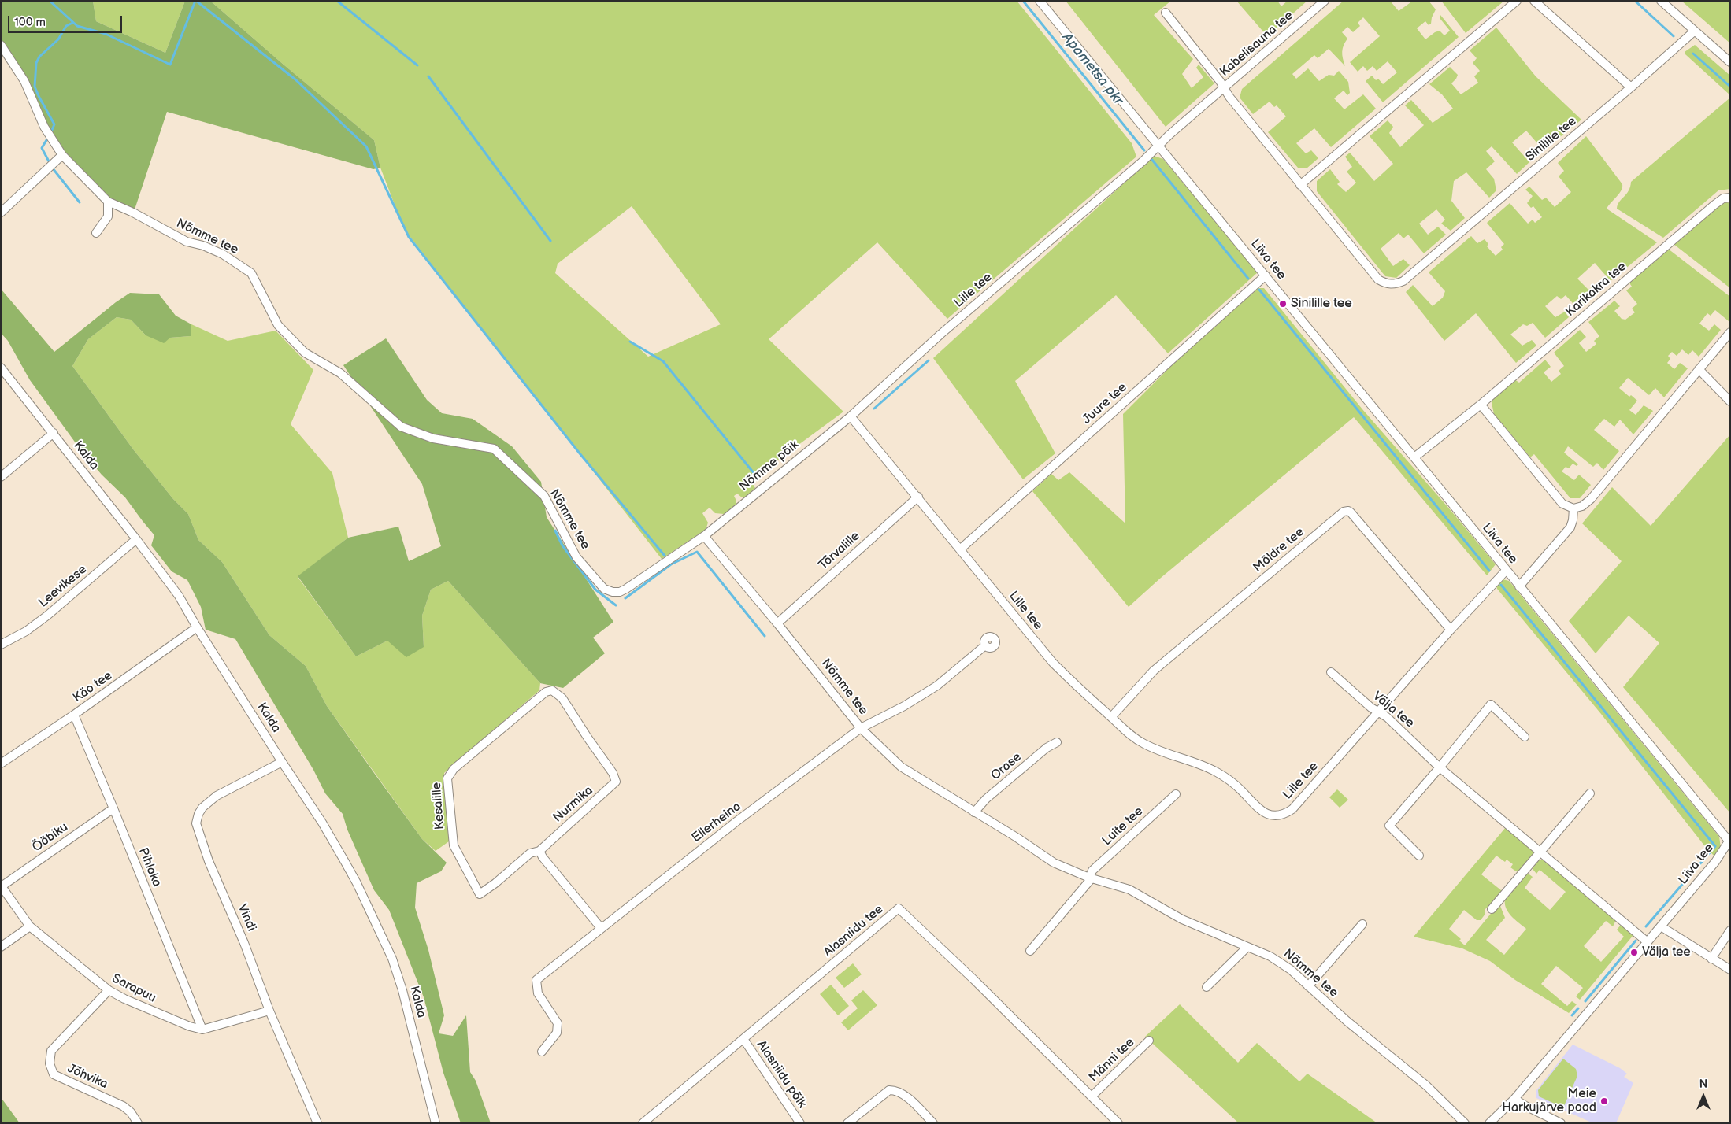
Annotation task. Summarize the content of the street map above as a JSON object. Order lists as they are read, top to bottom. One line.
{"streets":{"street":["Kabelisauna tee","Sinilille tee","Nõmme tee","Liiva tee","Karikakra tee","Lille tee","Juure tee","Kalda","Nõmme põik","Möldre tee","Tõrvalille","Leevikese","Käo tee","Välja tee","Orase","Nurmika","Kesalille","Ellerheina","Luite tee","Ööbiku","Pihlaka","Vindi","Alasniidu tee","Sarapuu","Männi tee","Alasniidu põik","Jõhvika"]},"crossings":[["Kabelisauna tee","Sinilille tee"],["Kabelisauna tee","Liiva tee"],["Kabelisauna tee","Lille tee"],["Nõmme tee","Nõmme põik"],["Nõmme tee","Tõrvalille"],["Nõmme tee","Orase"],["Nõmme tee","Ellerheina"],["Nõmme tee","Luite tee"],["Liiva tee","Karikakra tee"],["Liiva tee","Lille tee"],["Liiva tee","Juure tee"],["Liiva tee","Välja tee"],["Lille tee","Juure tee"],["Lille tee","Nõmme põik"],["Lille tee","Möldre tee"],["Lille tee","Tõrvalille"],["Lille tee","Välja tee"],["Kalda","Leevikese"],["Kalda","Käo tee"],["Kalda","Vindi"],["Käo tee","Pihlaka"],["Nurmika","Kesalille"],["Ööbiku","Pihlaka"],["Ööbiku","Sarapuu"],["Pihlaka","Sarapuu"],["Alasniidu tee","Männi tee"],["Alasniidu tee","Alasniidu põik"],["Sarapuu","Jõhvika"]],"water":["Apametsa pkr"],"places":["Sinilille tee","Välja tee","Meie Harkujärve pood"],"scale_bar":"100 m","north":"top"}
